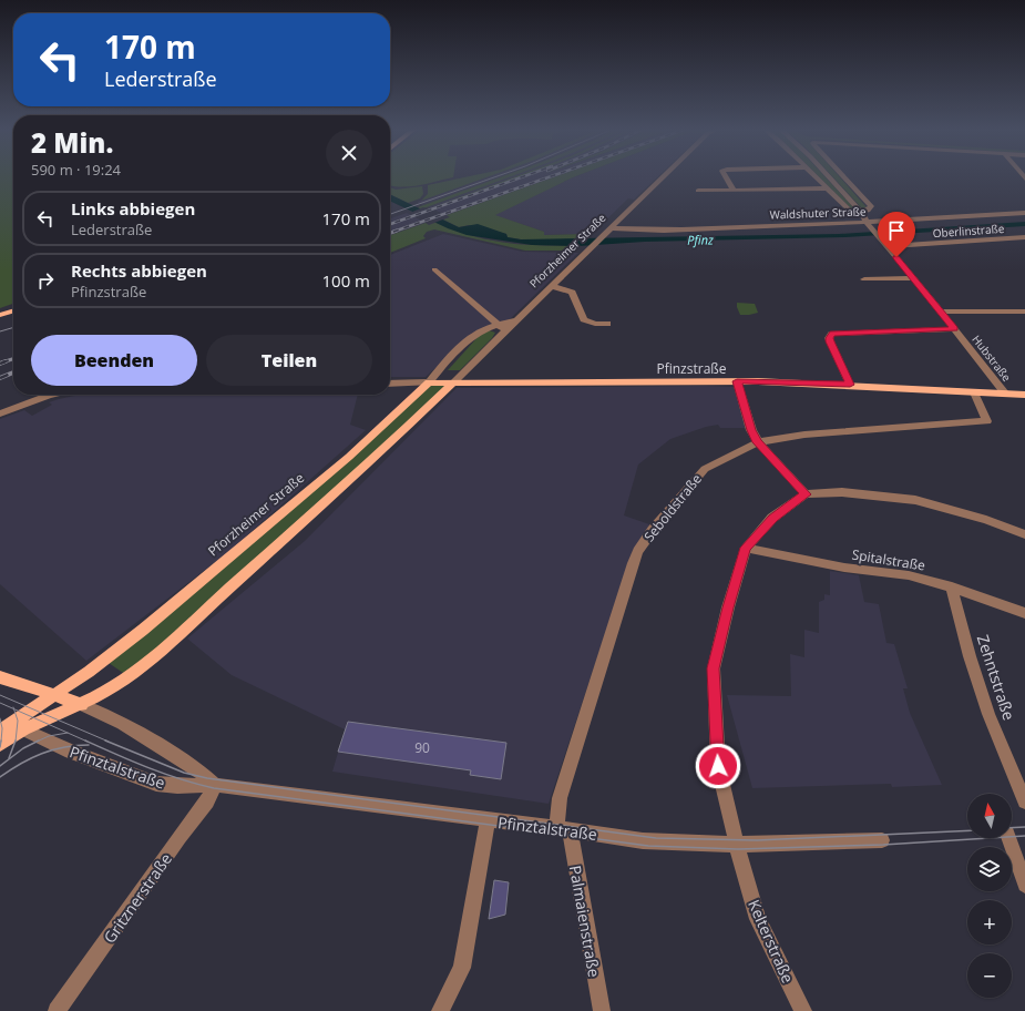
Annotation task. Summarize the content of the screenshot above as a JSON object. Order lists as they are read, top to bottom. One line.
{"streets":{"main road":["Pforzheimer Straße","Pfinzstraße"],"street":["Waldshuter Straße","Oberlinstraße","Hubstraße","Seboldstraße","Spitalstraße","Zehntstraße","Pfinztalstraße","Gritznerstraße","Palmaienstraße","Kelterstraße"]},"crossings":[["Waldshuter Straße","Pforzheimer Straße"],["Waldshuter Straße","Hubstraße"],["Oberlinstraße","Hubstraße"],["Pforzheimer Straße","Pfinzstraße"],["Pforzheimer Straße","Pfinztalstraße"],["Hubstraße","Pfinzstraße"],["Pfinzstraße","Seboldstraße"],["Seboldstraße","Pfinztalstraße"],["Seboldstraße","Palmaienstraße"],["Spitalstraße","Zehntstraße"],["Spitalstraße","Kelterstraße"],["Pfinztalstraße","Gritznerstraße"],["Pfinztalstraße","Palmaienstraße"],["Pfinztalstraße","Kelterstraße"]],"water":["Pfinz"],"house_numbers":["90"],"north":"top","page":{"turn":["170 m","Lederstraße"],"heading":["2 Min.","590 m · 19:24"],"list":[{"name":"Links abbiegen","note":"Lederstraße","value":"170 m"},{"name":"Rechts abbiegen","note":"Pfinzstraße","value":"100 m"}],"buttons":["Beenden","Teilen"],"map_buttons":["+","−"]}}
